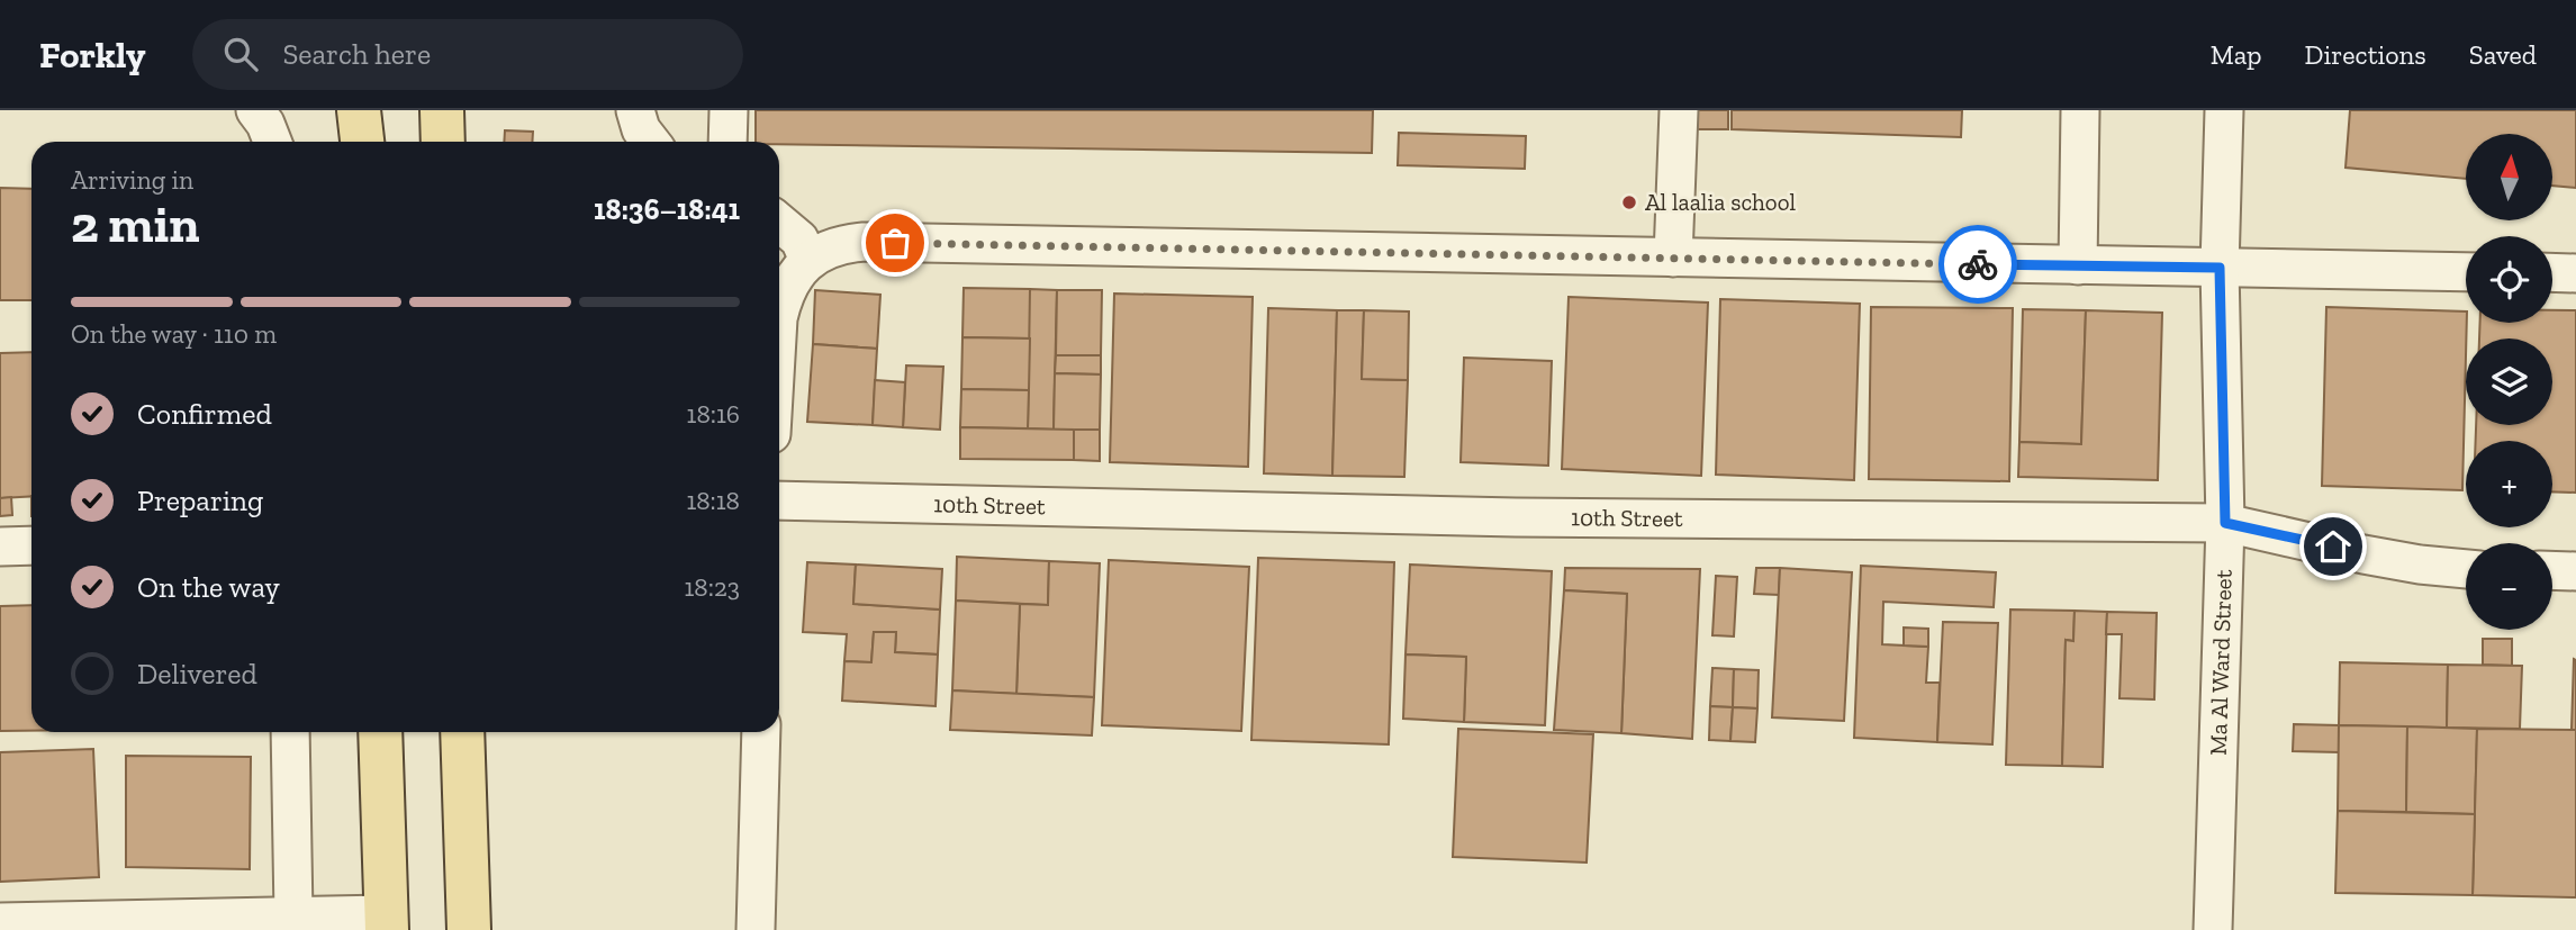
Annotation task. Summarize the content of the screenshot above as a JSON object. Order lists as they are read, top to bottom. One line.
{"streets":{"street":["10th Street","Ma Al Ward Street"]},"crossings":[["10th Street","Ma Al Ward Street"]],"places":["Al laalia school"],"north":"top","page":{"header":"Forkly","search":"Search here","nav":["Map","Directions","Saved"],"map_buttons":["+","−"],"heading":["2 min","Arriving in","18:36–18:41"],"bar":"On the way · 110 m","list":[["Confirmed","18:16"],["Preparing","18:18"],["On the way","18:23"],"Delivered"]}}
